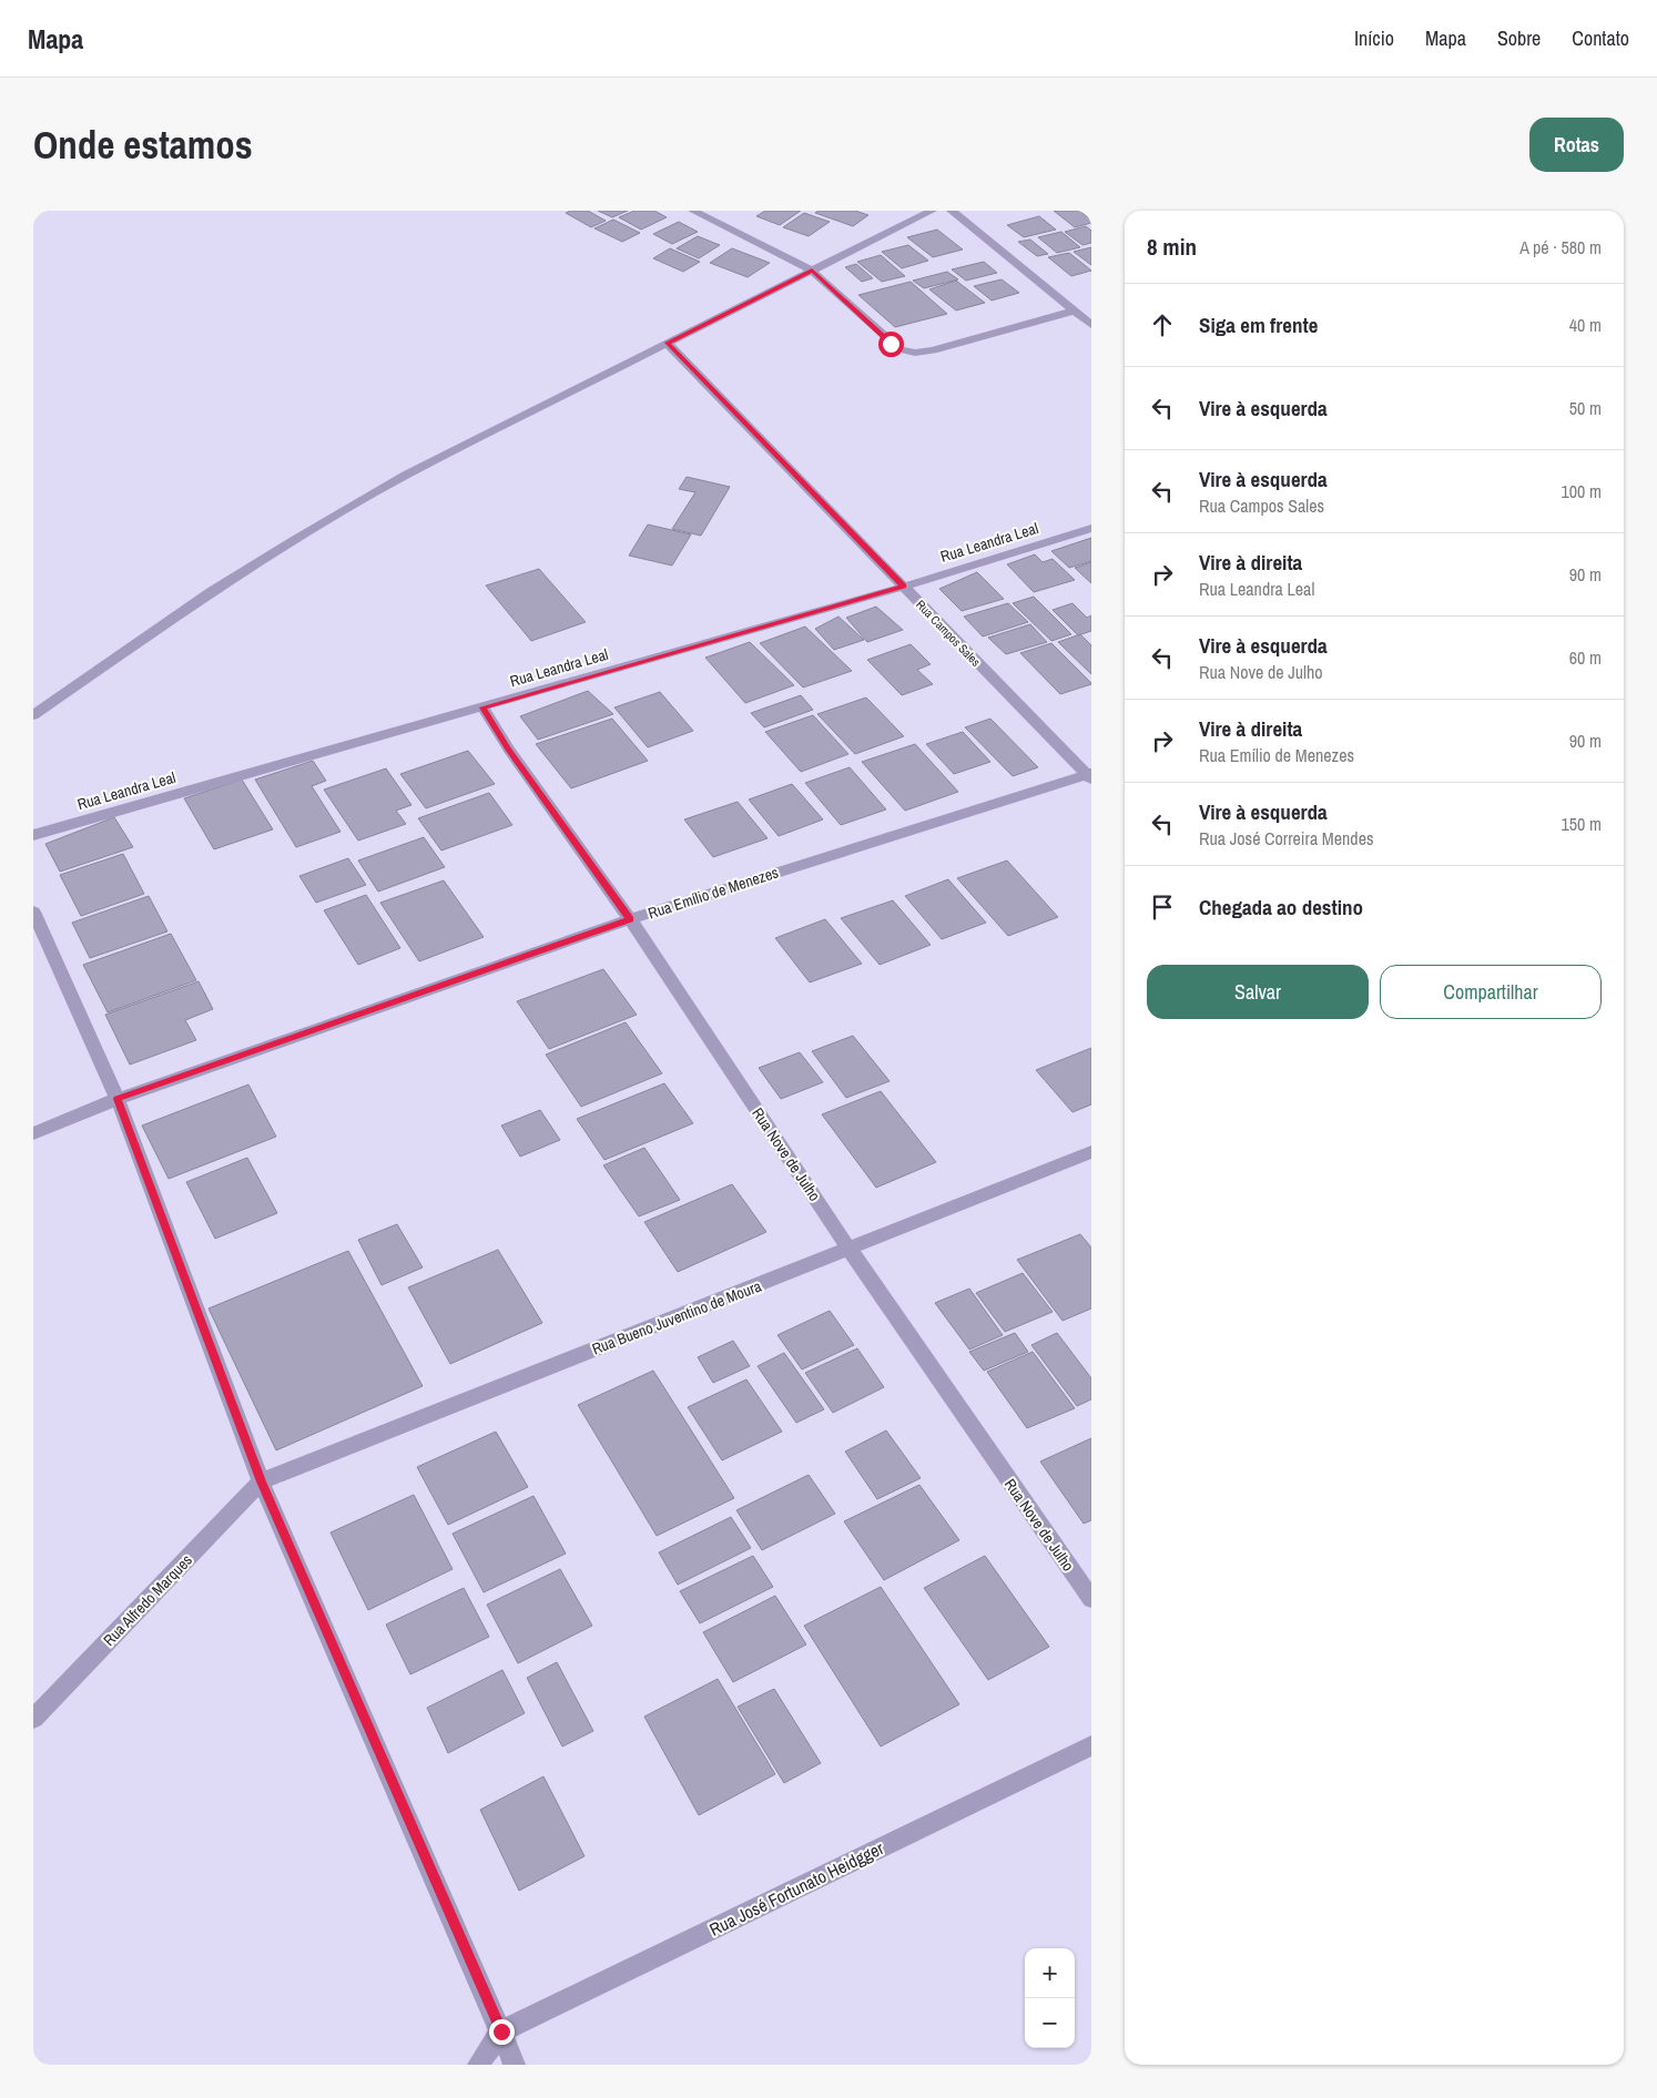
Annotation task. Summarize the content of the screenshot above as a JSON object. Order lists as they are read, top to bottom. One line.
{"streets":{"street":["Rua Leandra Leal","Rua Campos Sales","Rua Emílio de Menezes","Rua Nove de Julho","Rua Bueno Juventino de Moura","Rua Alfredo Marques","Rua José Fortunato Heidgger"]},"crossings":[["Rua Leandra Leal","Rua Campos Sales"],["Rua Leandra Leal","Rua Nove de Julho"],["Rua Campos Sales","Rua Emílio de Menezes"],["Rua Emílio de Menezes","Rua Nove de Julho"],["Rua Nove de Julho","Rua Bueno Juventino de Moura"],["Rua Bueno Juventino de Moura","Rua Alfredo Marques"]],"page":{"header":"Mapa","nav":["Início","Mapa","Sobre","Contato"],"buttons":["Rotas",["Salvar","Compartilhar"]],"title":"Onde estamos","heading":["8 min","A pé · 580 m"],"list":[["Siga em frente","40 m"],["Vire à esquerda","50 m"],["Vire à esquerda","Rua Campos Sales","100 m"],["Vire à direita","Rua Leandra Leal","90 m"],["Vire à esquerda","Rua Nove de Julho","60 m"],["Vire à direita","Rua Emílio de Menezes","90 m"],["Vire à esquerda","Rua José Correira Mendes","150 m"],"Chegada ao destino"],"map_buttons":["+","−"]}}
